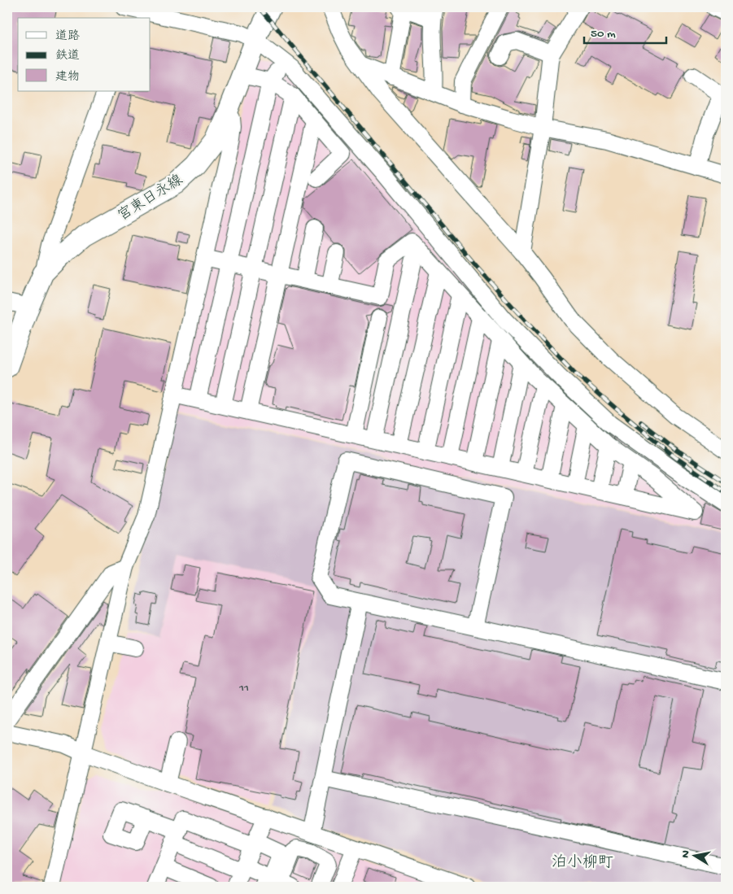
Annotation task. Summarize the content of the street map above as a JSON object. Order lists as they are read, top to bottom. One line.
{"streets":{"main road":["宮東日永線"]},"districts":["泊小柳町"],"house_numbers":["11"],"legend":["道路","鉄道","建物"],"scale_bar":"50 m","north":"left"}
